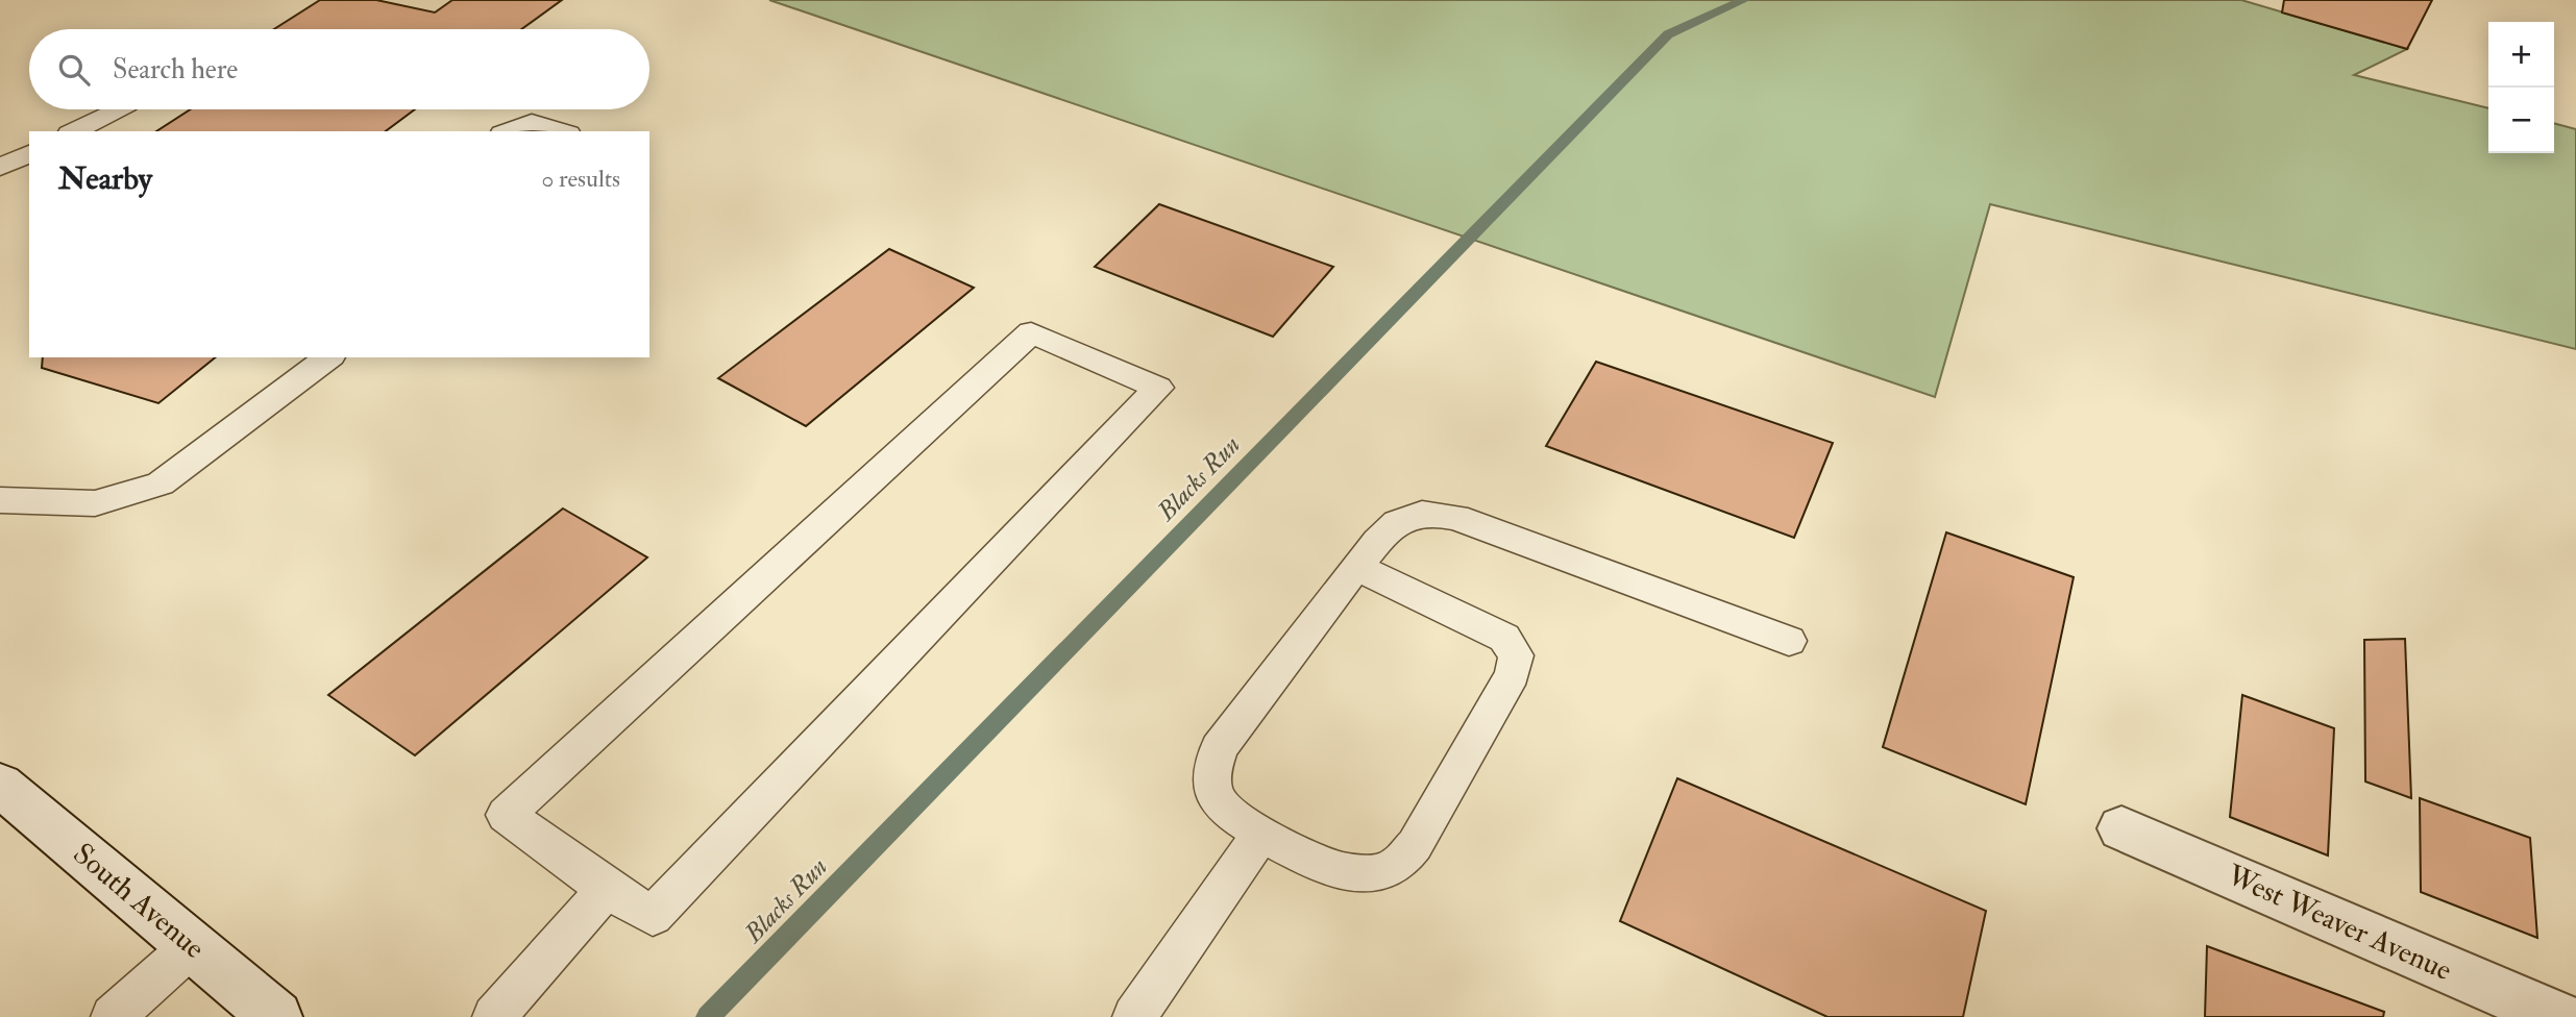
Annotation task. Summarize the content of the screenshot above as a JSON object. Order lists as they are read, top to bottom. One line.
{"streets":{"street":["South Avenue","West Weaver Avenue"]},"water":["Blacks Run"],"page":{"map_buttons":["+","−"],"search":"Search here","heading":["Nearby","0 results"]}}
